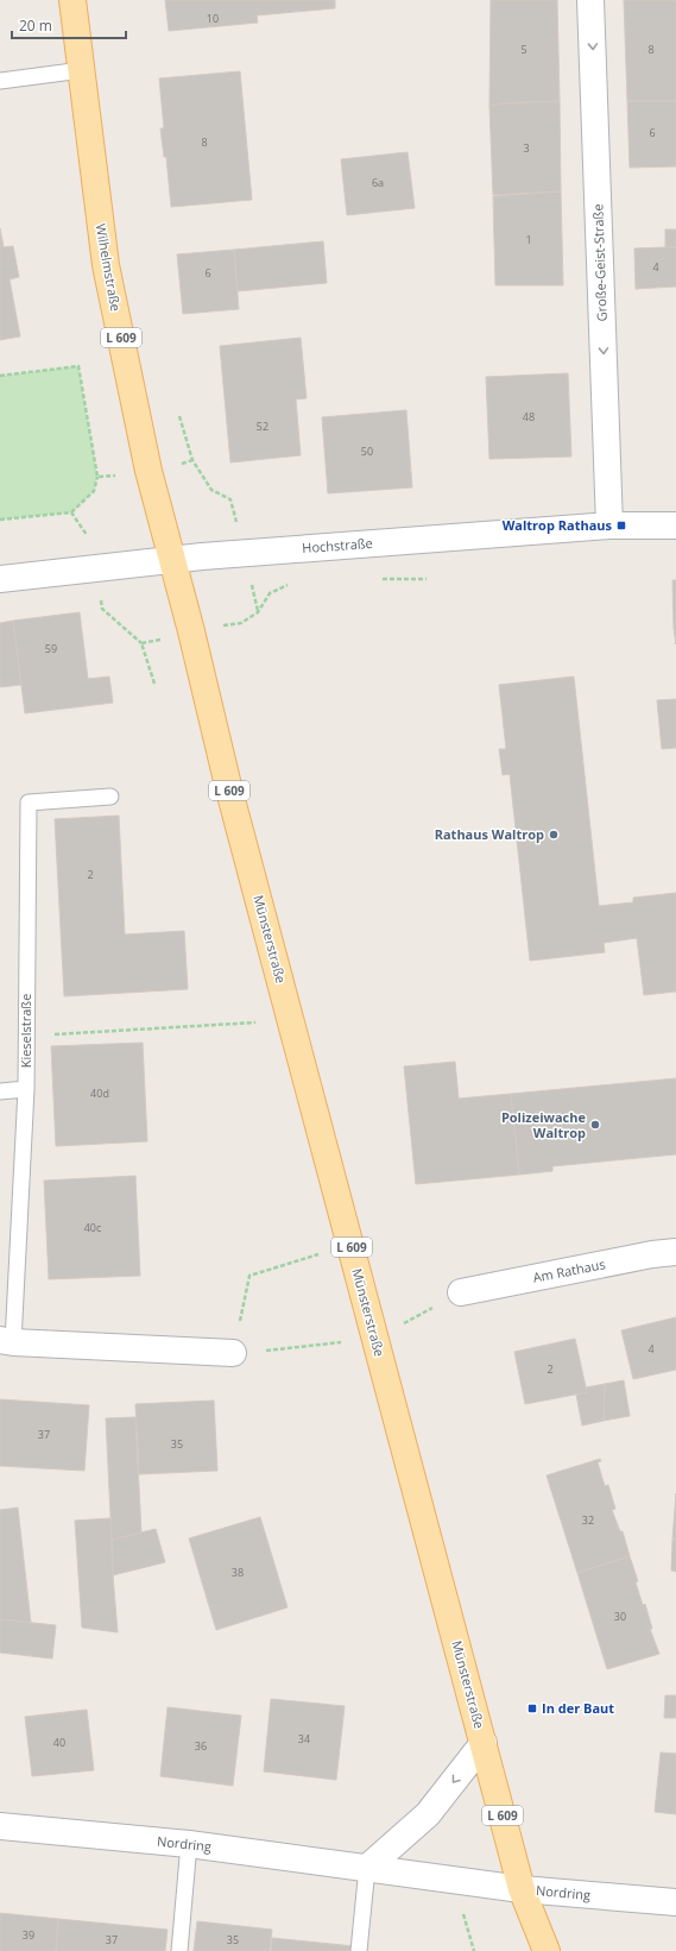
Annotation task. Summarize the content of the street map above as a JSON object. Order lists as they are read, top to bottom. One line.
{"streets":{"main road":["Wilhelmstraße","L 609","Münsterstraße"],"street":["Große-Geist-Straße","Hochstraße","Kieselstraße","Am Rathaus","Nordring"]},"crossings":[["Große-Geist-Straße","Hochstraße"],["Wilhelmstraße","Hochstraße"],["Wilhelmstraße","Münsterstraße"],["Hochstraße","Münsterstraße"],["Münsterstraße","Nordring"]],"one_way":["Große-Geist-Straße"],"places":{"transit":["Waltrop Rathaus","In der Baut"],"other":["Rathaus Waltrop","Polizeiwache Waltrop"]},"house_numbers":["10","5","8","6","8","3","6a","1","4","6","48","52","50","59","2","40d","40c","4","2","37","35","32","38","30","34","40","36","39","37","35"],"scale_bar":"20 m"}
